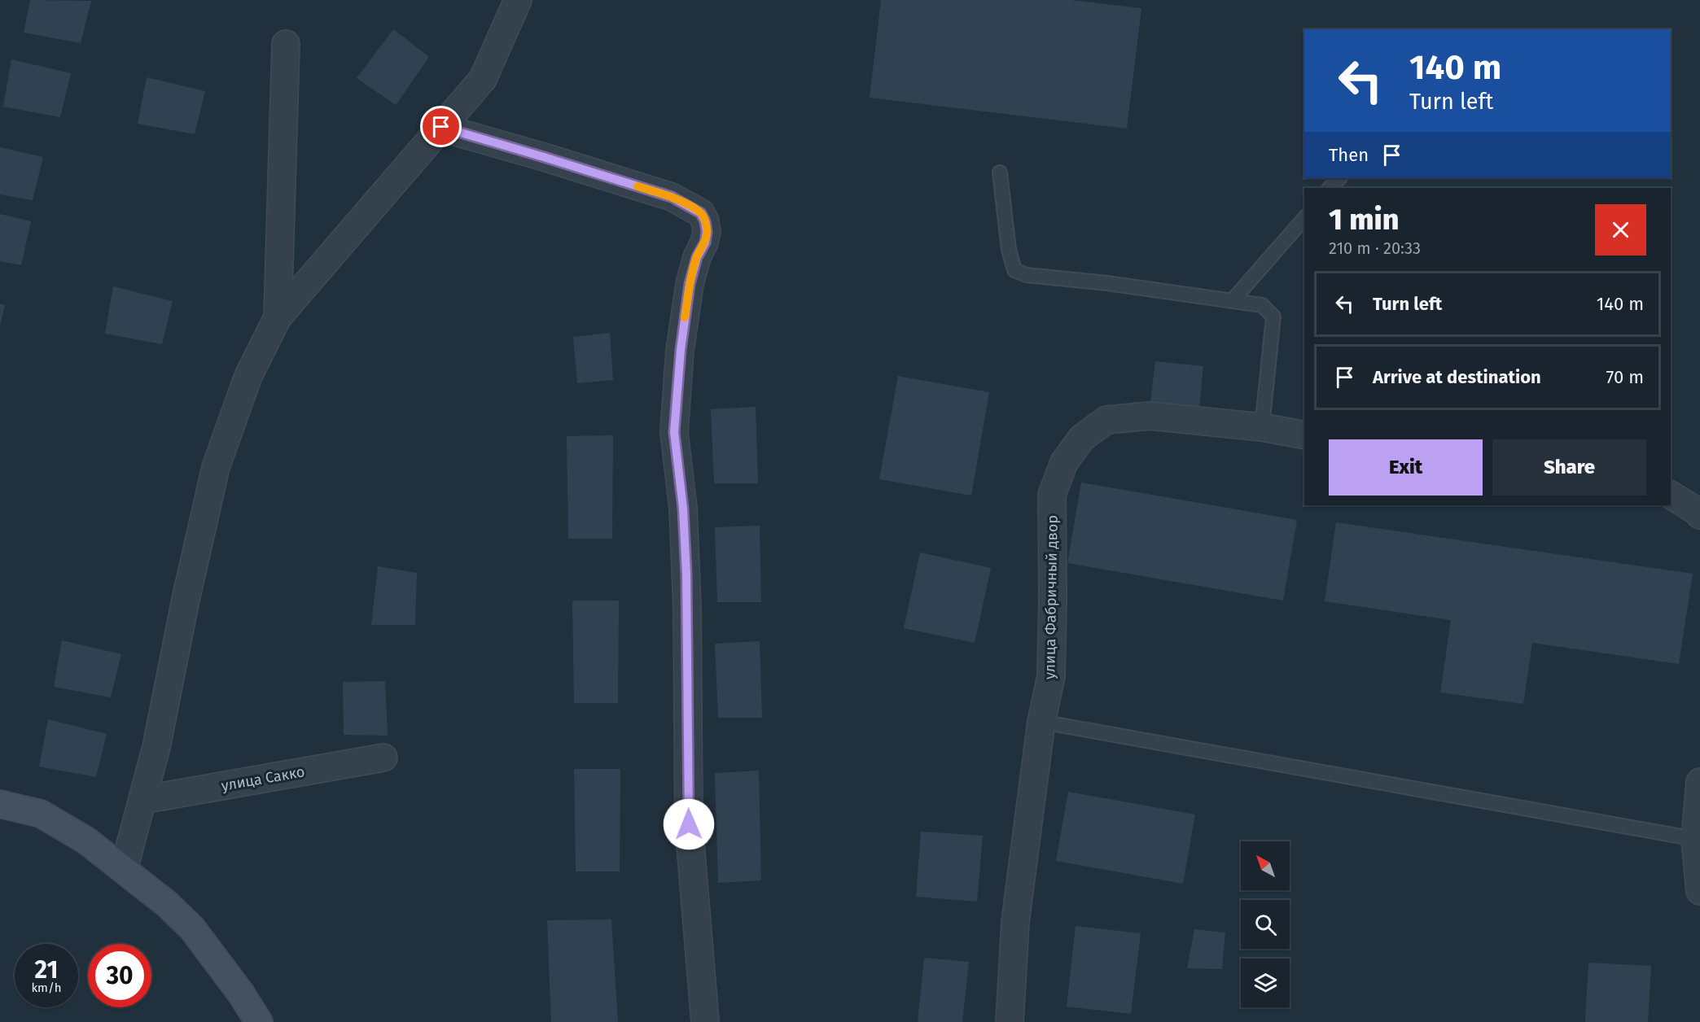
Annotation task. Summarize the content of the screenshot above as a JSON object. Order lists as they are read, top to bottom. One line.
{"streets":{"street":["улица Фабричный двор","улица Сакко"]},"north":"top left","page":{"turn":["140 m","Turn left"],"then":"Then","heading":["1 min","210 m · 20:33"],"list":[{"name":"Turn left","value":"140 m"},{"name":"Arrive at destination","value":"70 m"}],"buttons":["Exit","Share"],"speed":"21 km/h","limit":"30"}}
